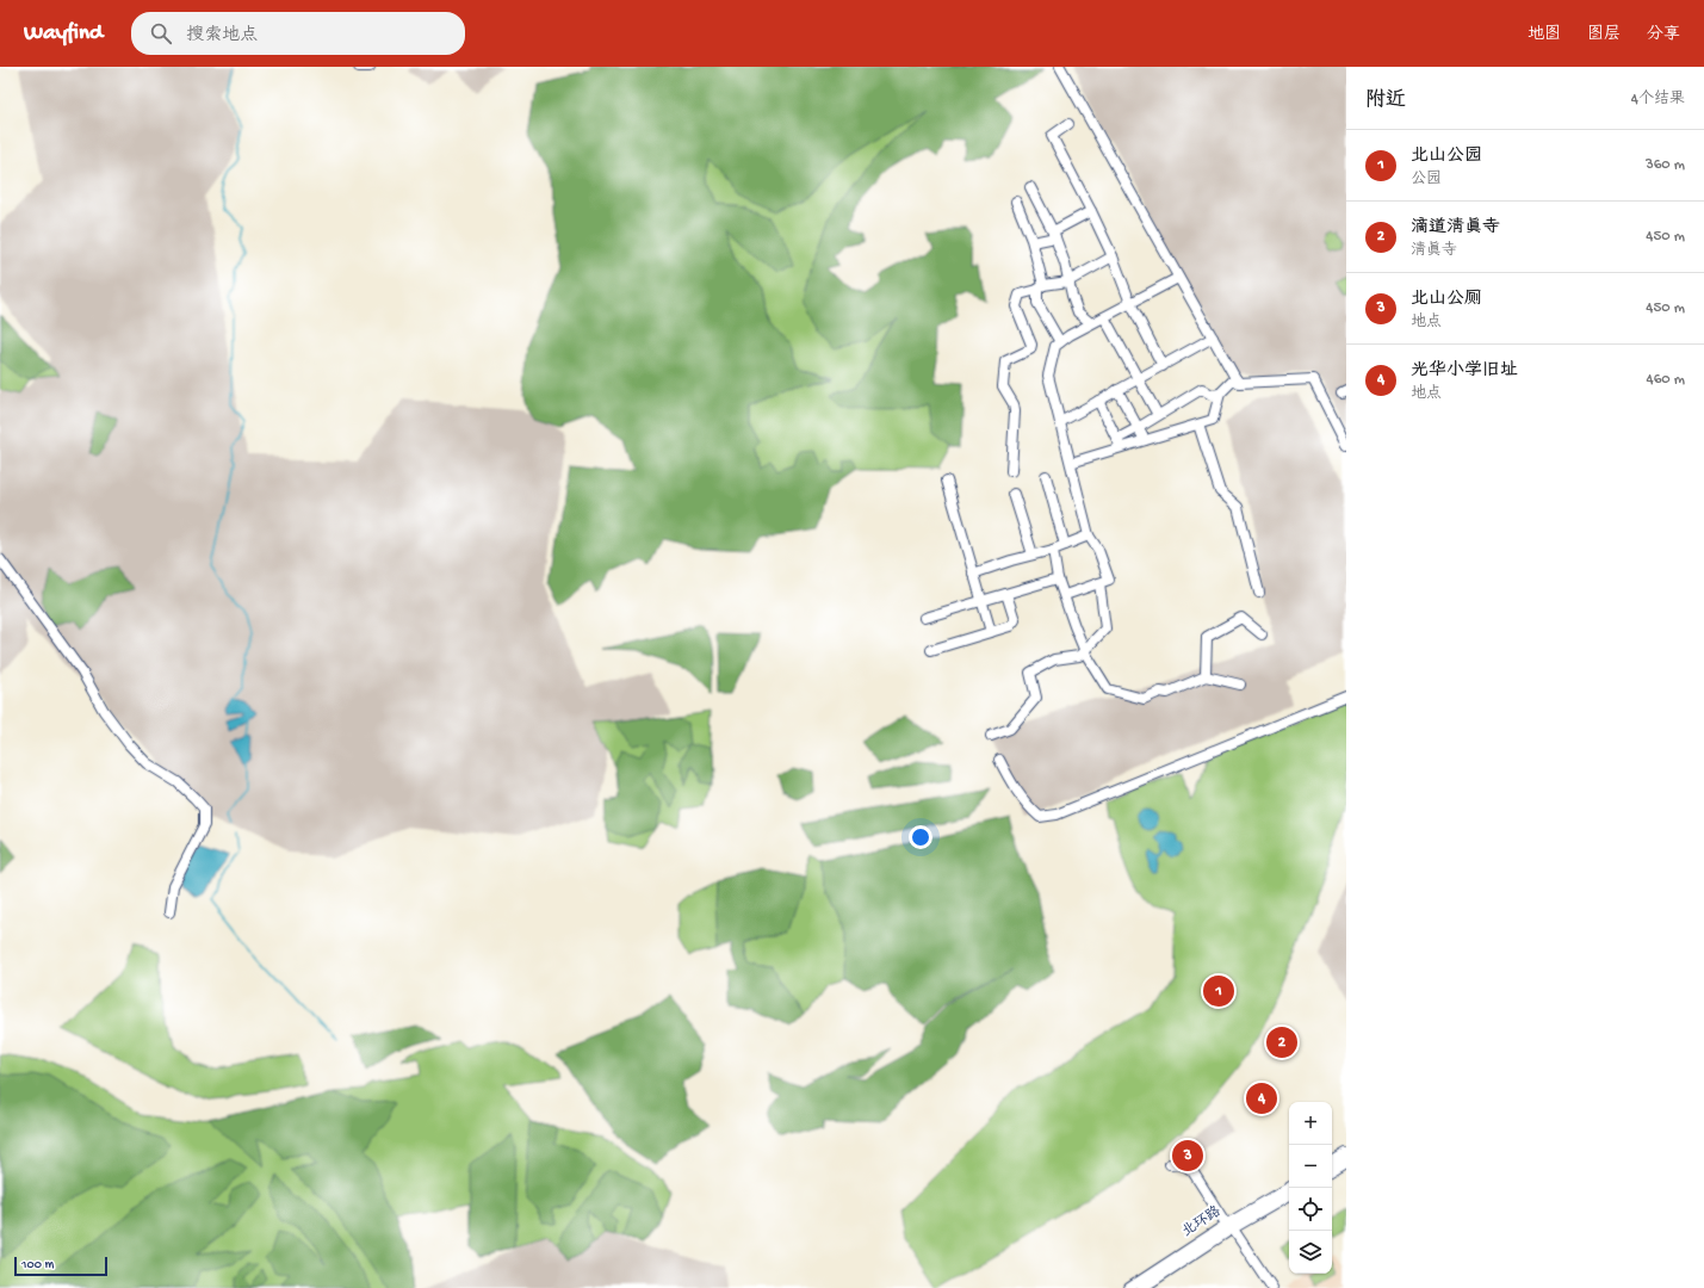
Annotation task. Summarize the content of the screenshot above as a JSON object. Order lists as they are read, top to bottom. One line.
{"streets":{"street":["北环路"]},"scale_bar":"100 m","page":{"header":"Wayfind","search":"搜索地点","nav":["地图","图层","分享"],"heading":["附近","4个结果"],"list":[{"mark":"1","name":"北山公园","note":"公园","value":"360 m"},{"mark":"2","name":"滴道清真寺","note":"清真寺","value":"450 m"},{"mark":"3","name":"北山公厕","note":"地点","value":"450 m"},{"mark":"4","name":"光华小学旧址","note":"地点","value":"460 m"}],"pins":["1","2","4","3"],"map_buttons":["+","−"],"scale":"100 m"}}
